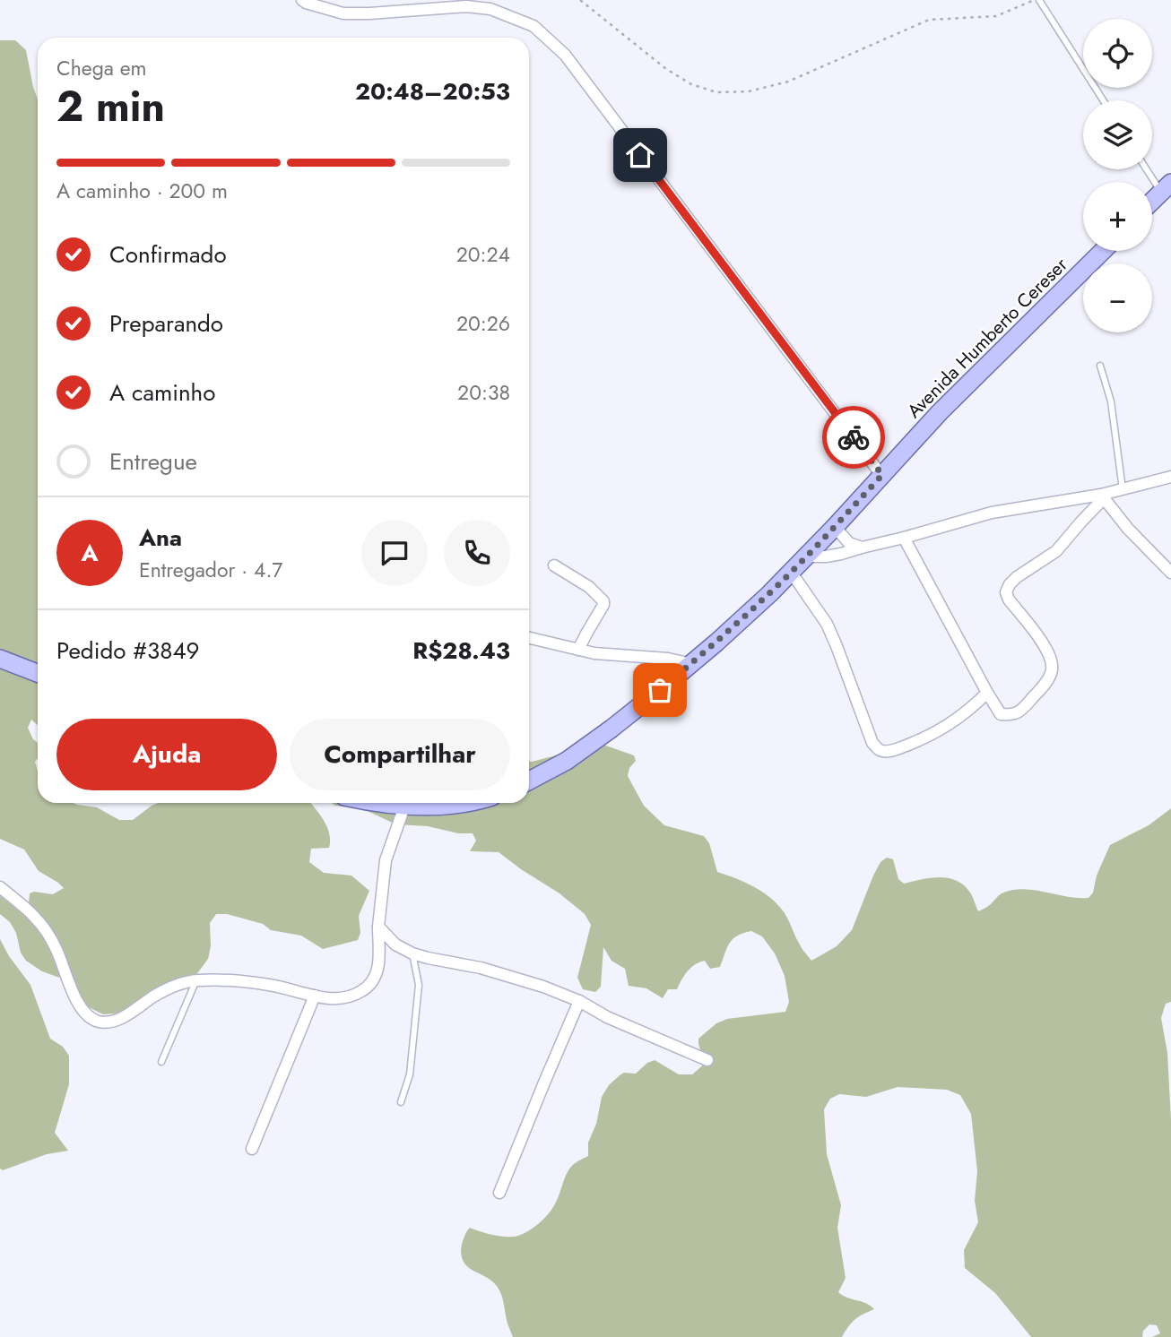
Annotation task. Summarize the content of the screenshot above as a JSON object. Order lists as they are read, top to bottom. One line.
{"streets":{"main road":["Avenida Humberto Cereser"]},"page":{"map_buttons":["+","−"],"heading":["2 min","Chega em","20:48–20:53"],"panel":["Ana","Entregador · 4.7","Pedido #3849","R$28.43"],"bar":"A caminho · 200 m","list":[["Confirmado","20:24"],["Preparando","20:26"],["A caminho","20:38"],"Entregue"],"round":"A","buttons":["Ajuda","Compartilhar"]}}
